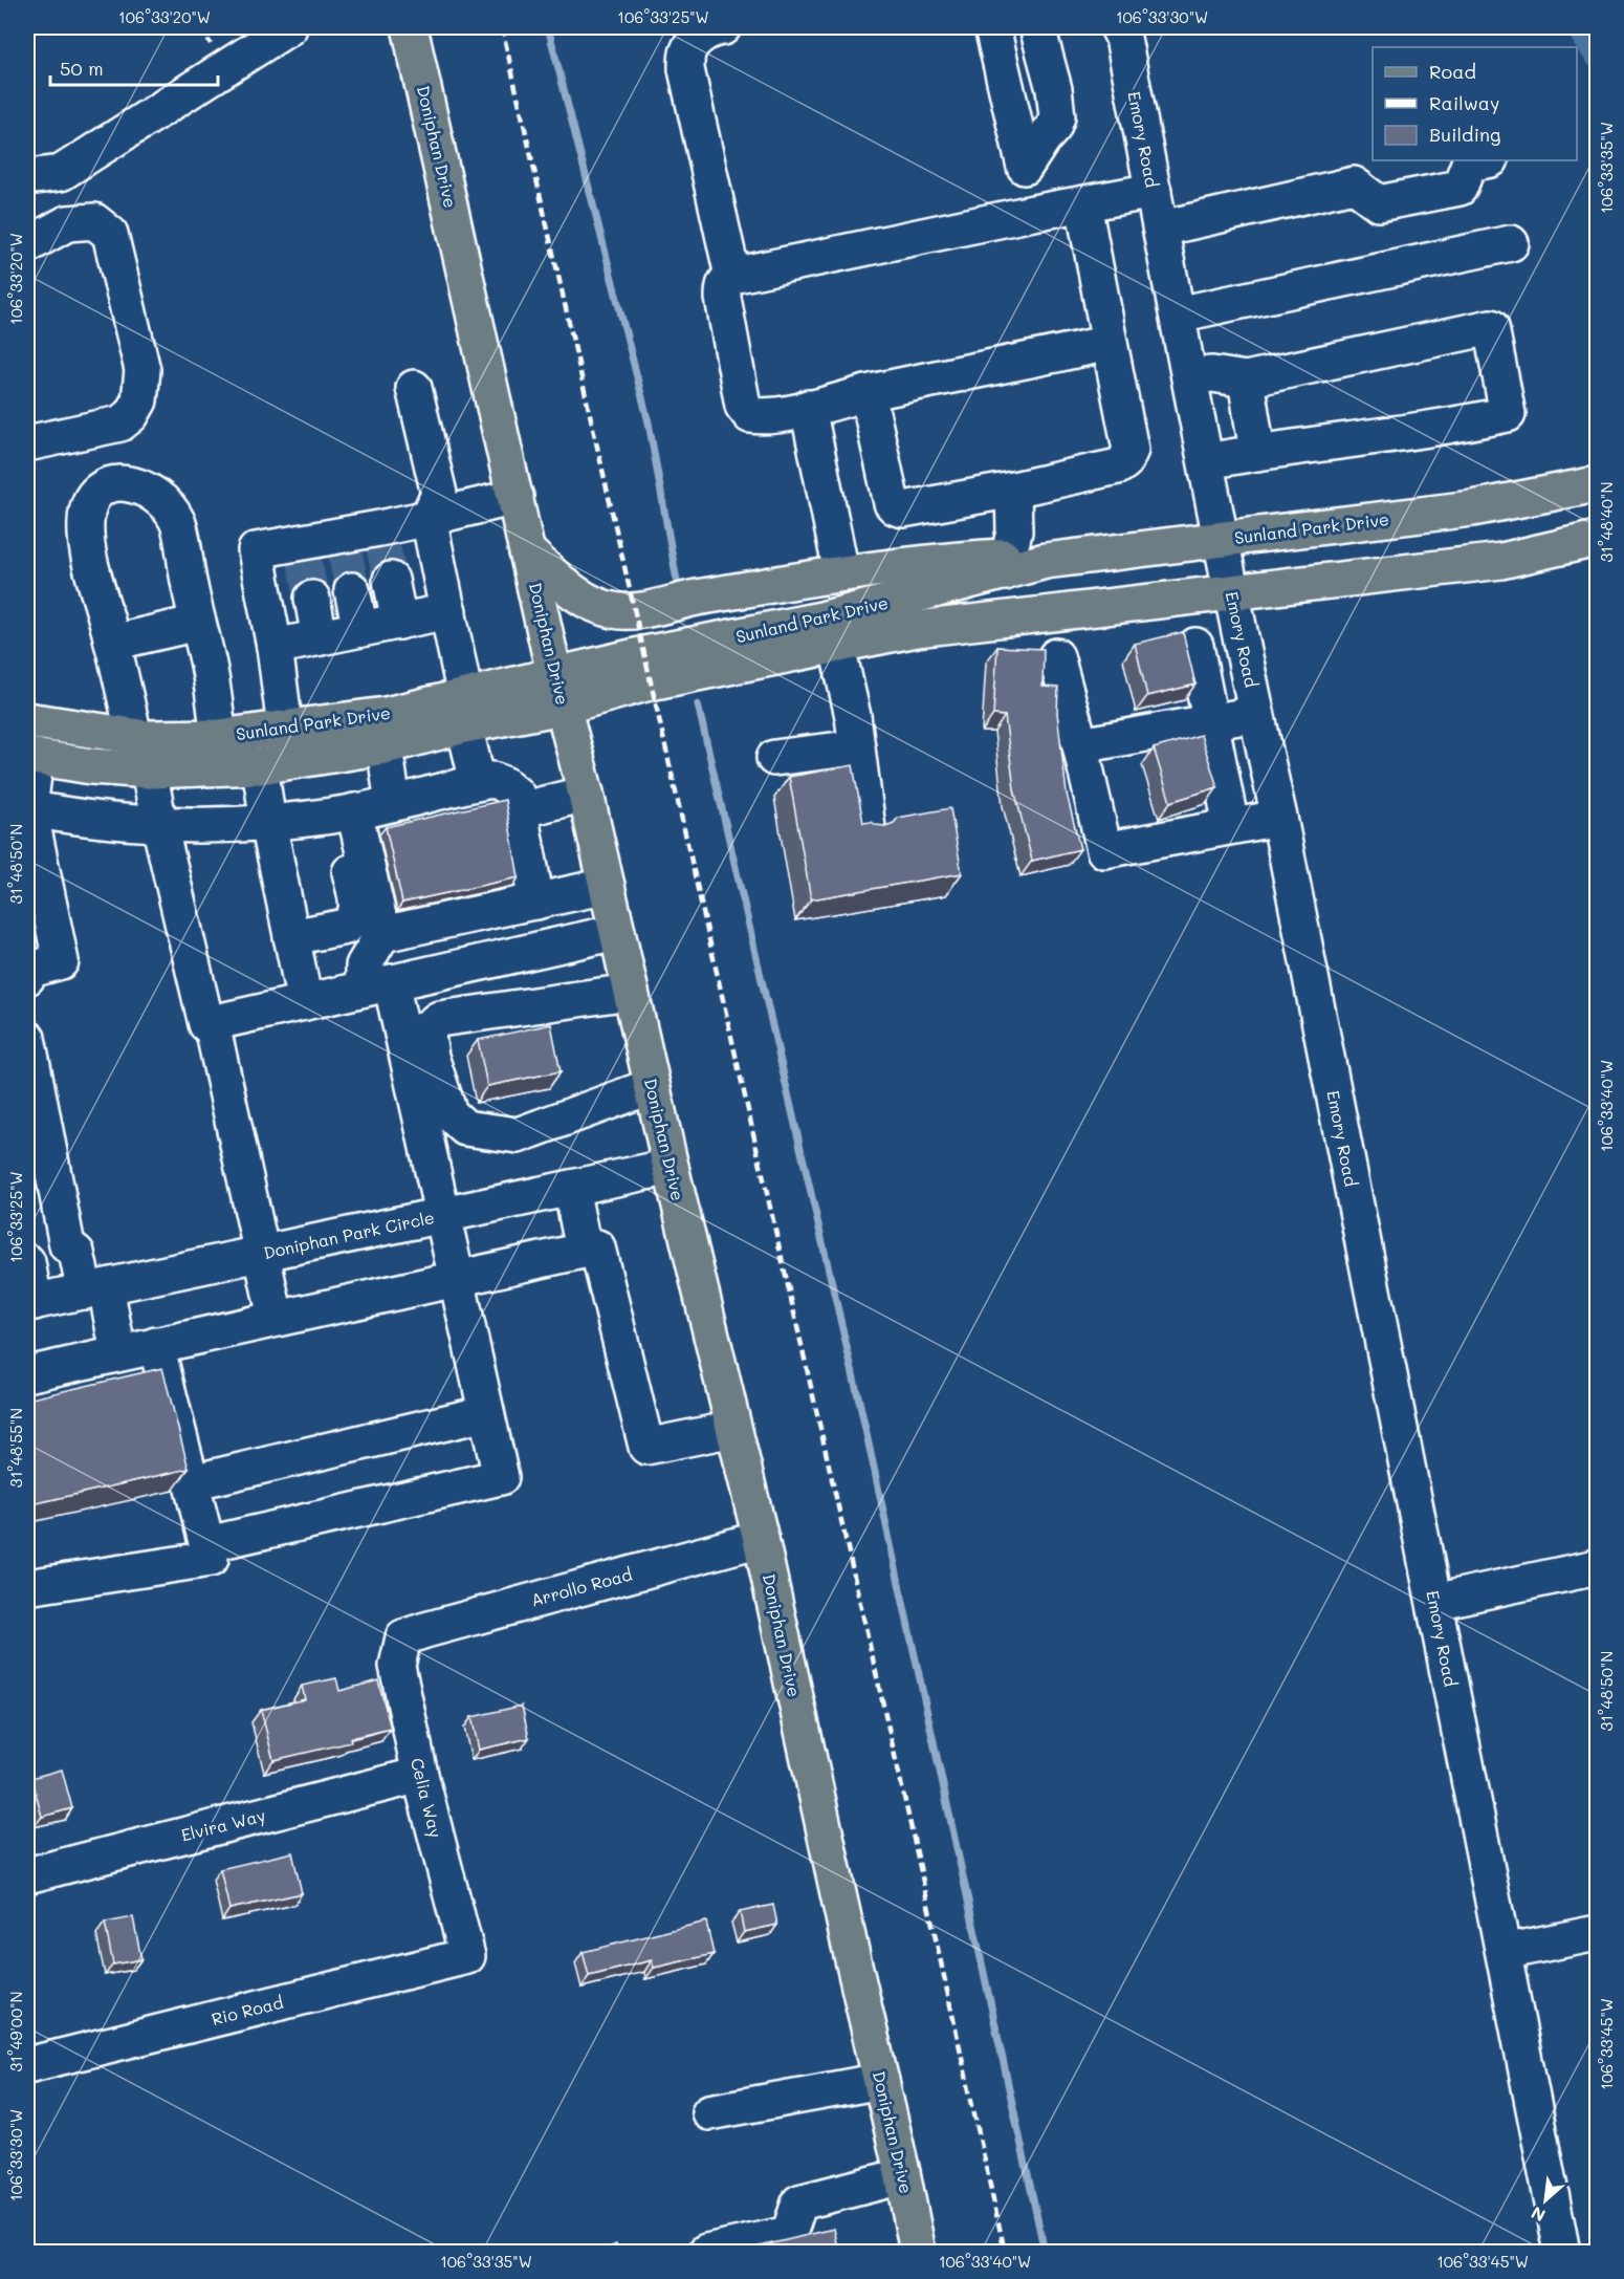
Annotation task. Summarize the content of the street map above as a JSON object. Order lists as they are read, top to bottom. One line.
{"streets":{"main road":["Doniphan Drive","Sunland Park Drive"],"street":["Emory Road","Doniphan Park Circle","Arrollo Road","Celia Way","Elvira Way","Rio Road"]},"crossings":[["Emory Road","Sunland Park Drive"],["Doniphan Drive","Sunland Park Drive"],["Doniphan Drive","Doniphan Park Circle"],["Doniphan Drive","Arrollo Road"],["Arrollo Road","Celia Way"],["Celia Way","Elvira Way"],["Celia Way","Rio Road"]],"legend":["Road","Railway","Building"],"scale_bar":"50 m","north":"bottom left","coordinates":["106°33'20\"W","106°33'25\"W","106°33'30\"W","106°33'35\"W","31°48'40\"N","31°48'50\"N","106°33'40\"W","31°48'55\"N","31°49'00\"N","106°33'45\"W"]}
